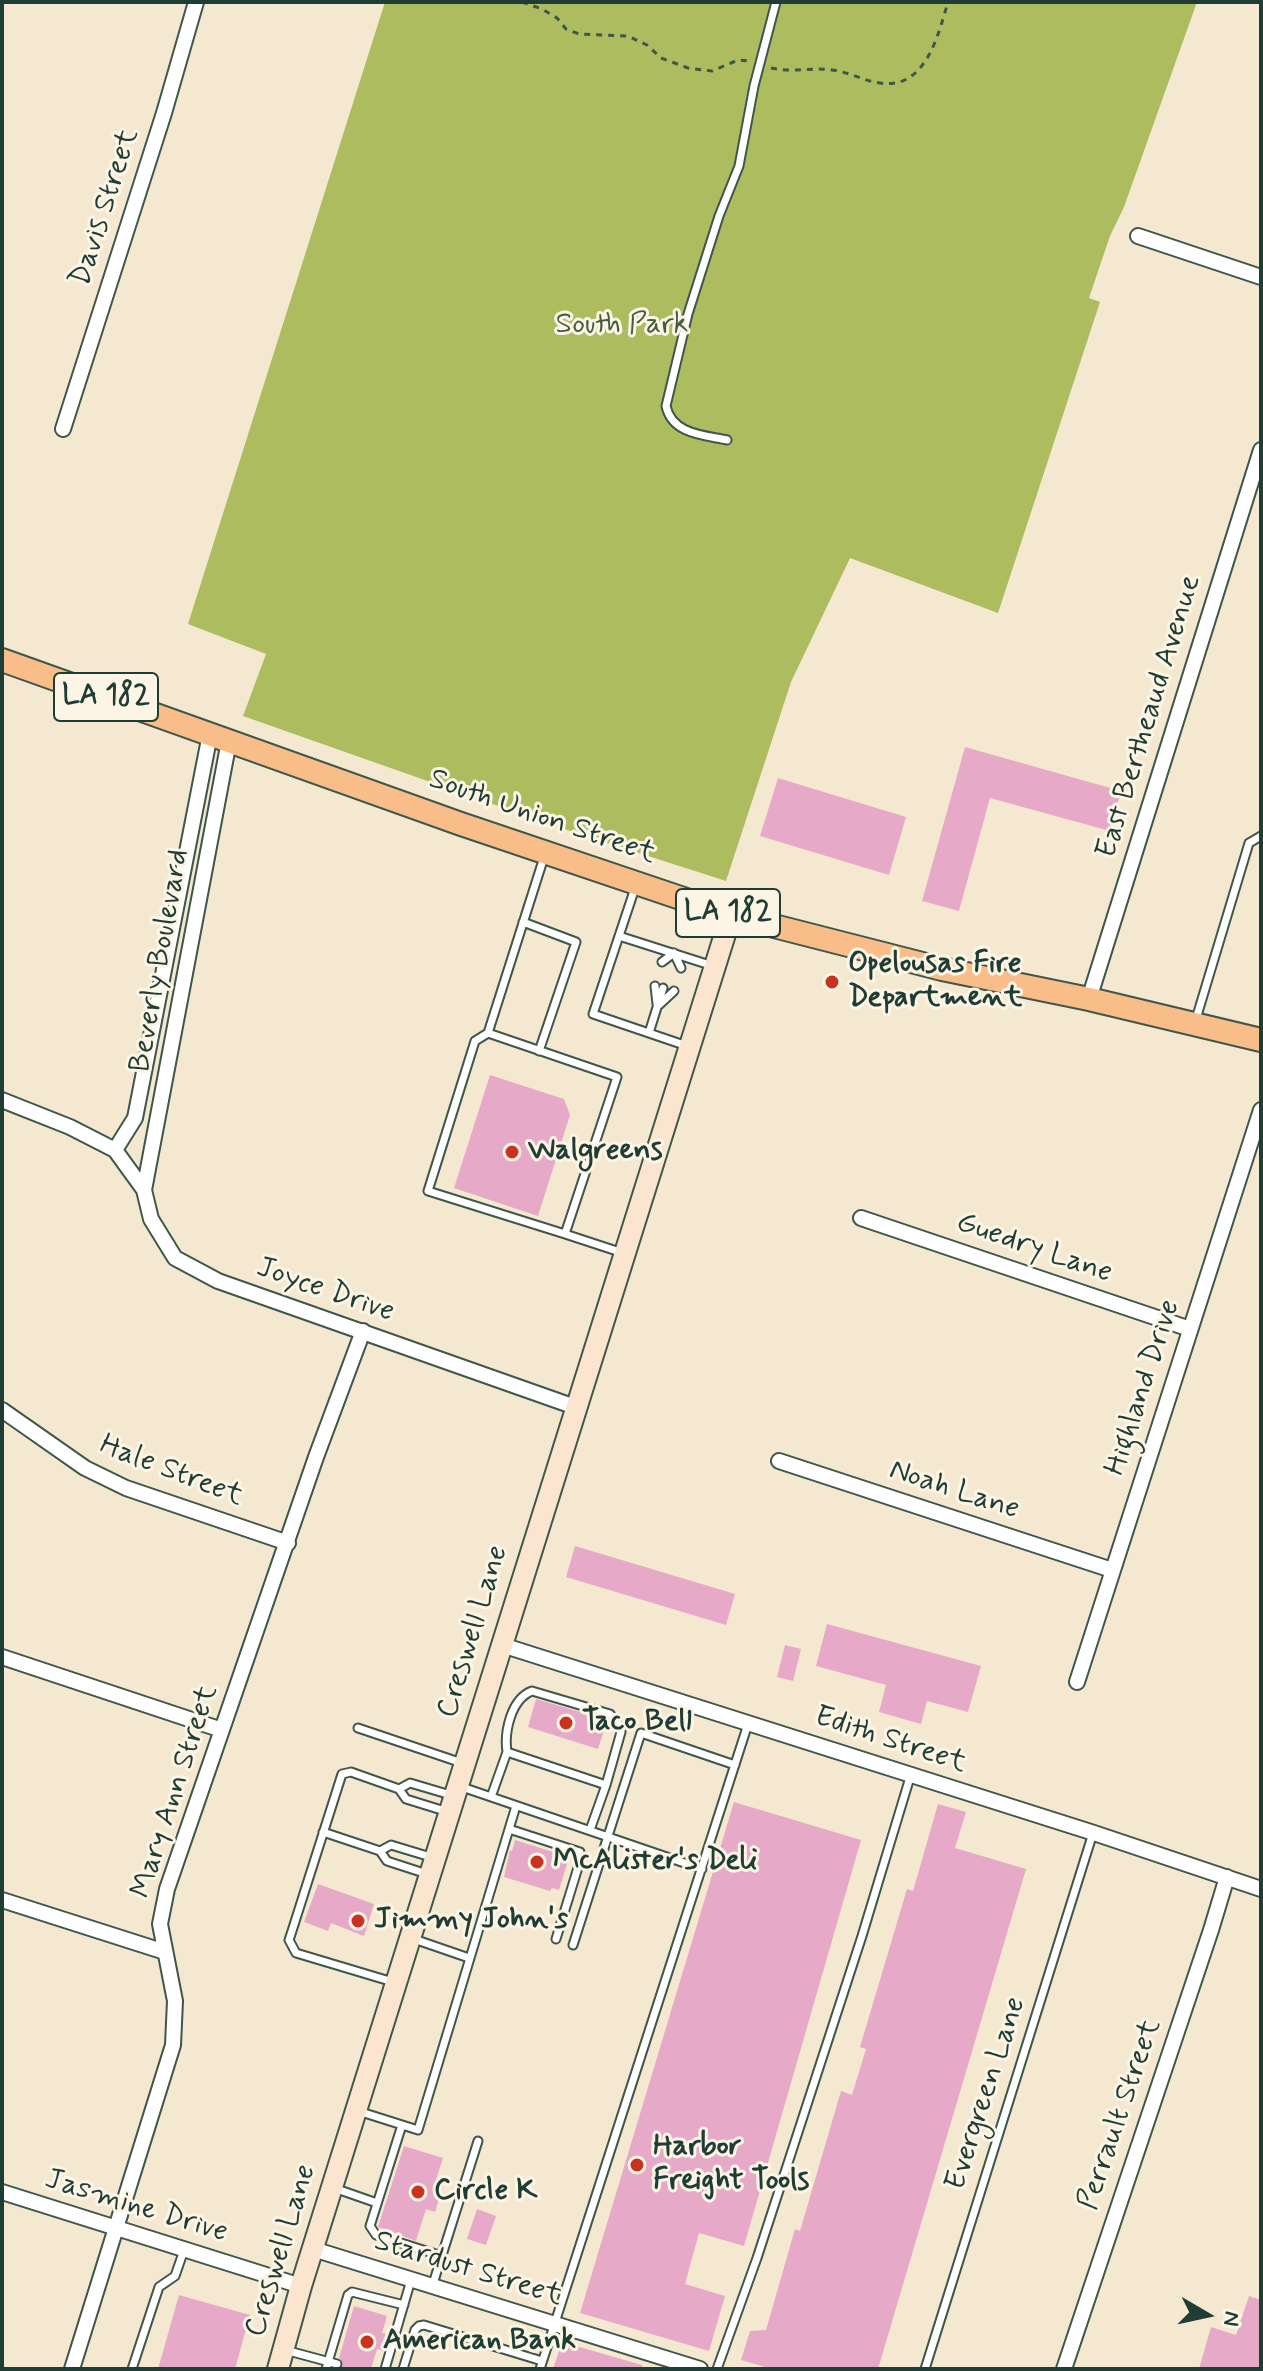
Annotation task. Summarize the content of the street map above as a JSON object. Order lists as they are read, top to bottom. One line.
{"streets":{"main road":["LA 182","South Union Street","Creswell Lane"],"street":["Davis Street","East Bertheaud Avenue","Beverly Boulevard","Guedry Lane","Joyce Drive","Highland Drive","Hale Street","Noah Lane","Edith Street","Mary Ann Street","Perrault Street","Jasmine Drive","Stardust Street"],"lane":["Evergreen Lane"]},"crossings":[["East Bertheaud Avenue","South Union Street"],["South Union Street","Beverly Boulevard"],["South Union Street","Creswell Lane"],["Beverly Boulevard","Joyce Drive"],["Guedry Lane","Highland Drive"],["Joyce Drive","Creswell Lane"],["Joyce Drive","Mary Ann Street"],["Highland Drive","Noah Lane"],["Hale Street","Mary Ann Street"],["Creswell Lane","Edith Street"],["Creswell Lane","Jasmine Drive"],["Creswell Lane","Stardust Street"],["Edith Street","Evergreen Lane"],["Edith Street","Perrault Street"],["Mary Ann Street","Jasmine Drive"]],"parks":["South Park"],"places":["Opelousas Fire Department","Walgreens","Taco Bell","McAlister's Deli","Jimmy John's","Harbor Freight Tools","Circle K","American Bank"],"north":"right"}
